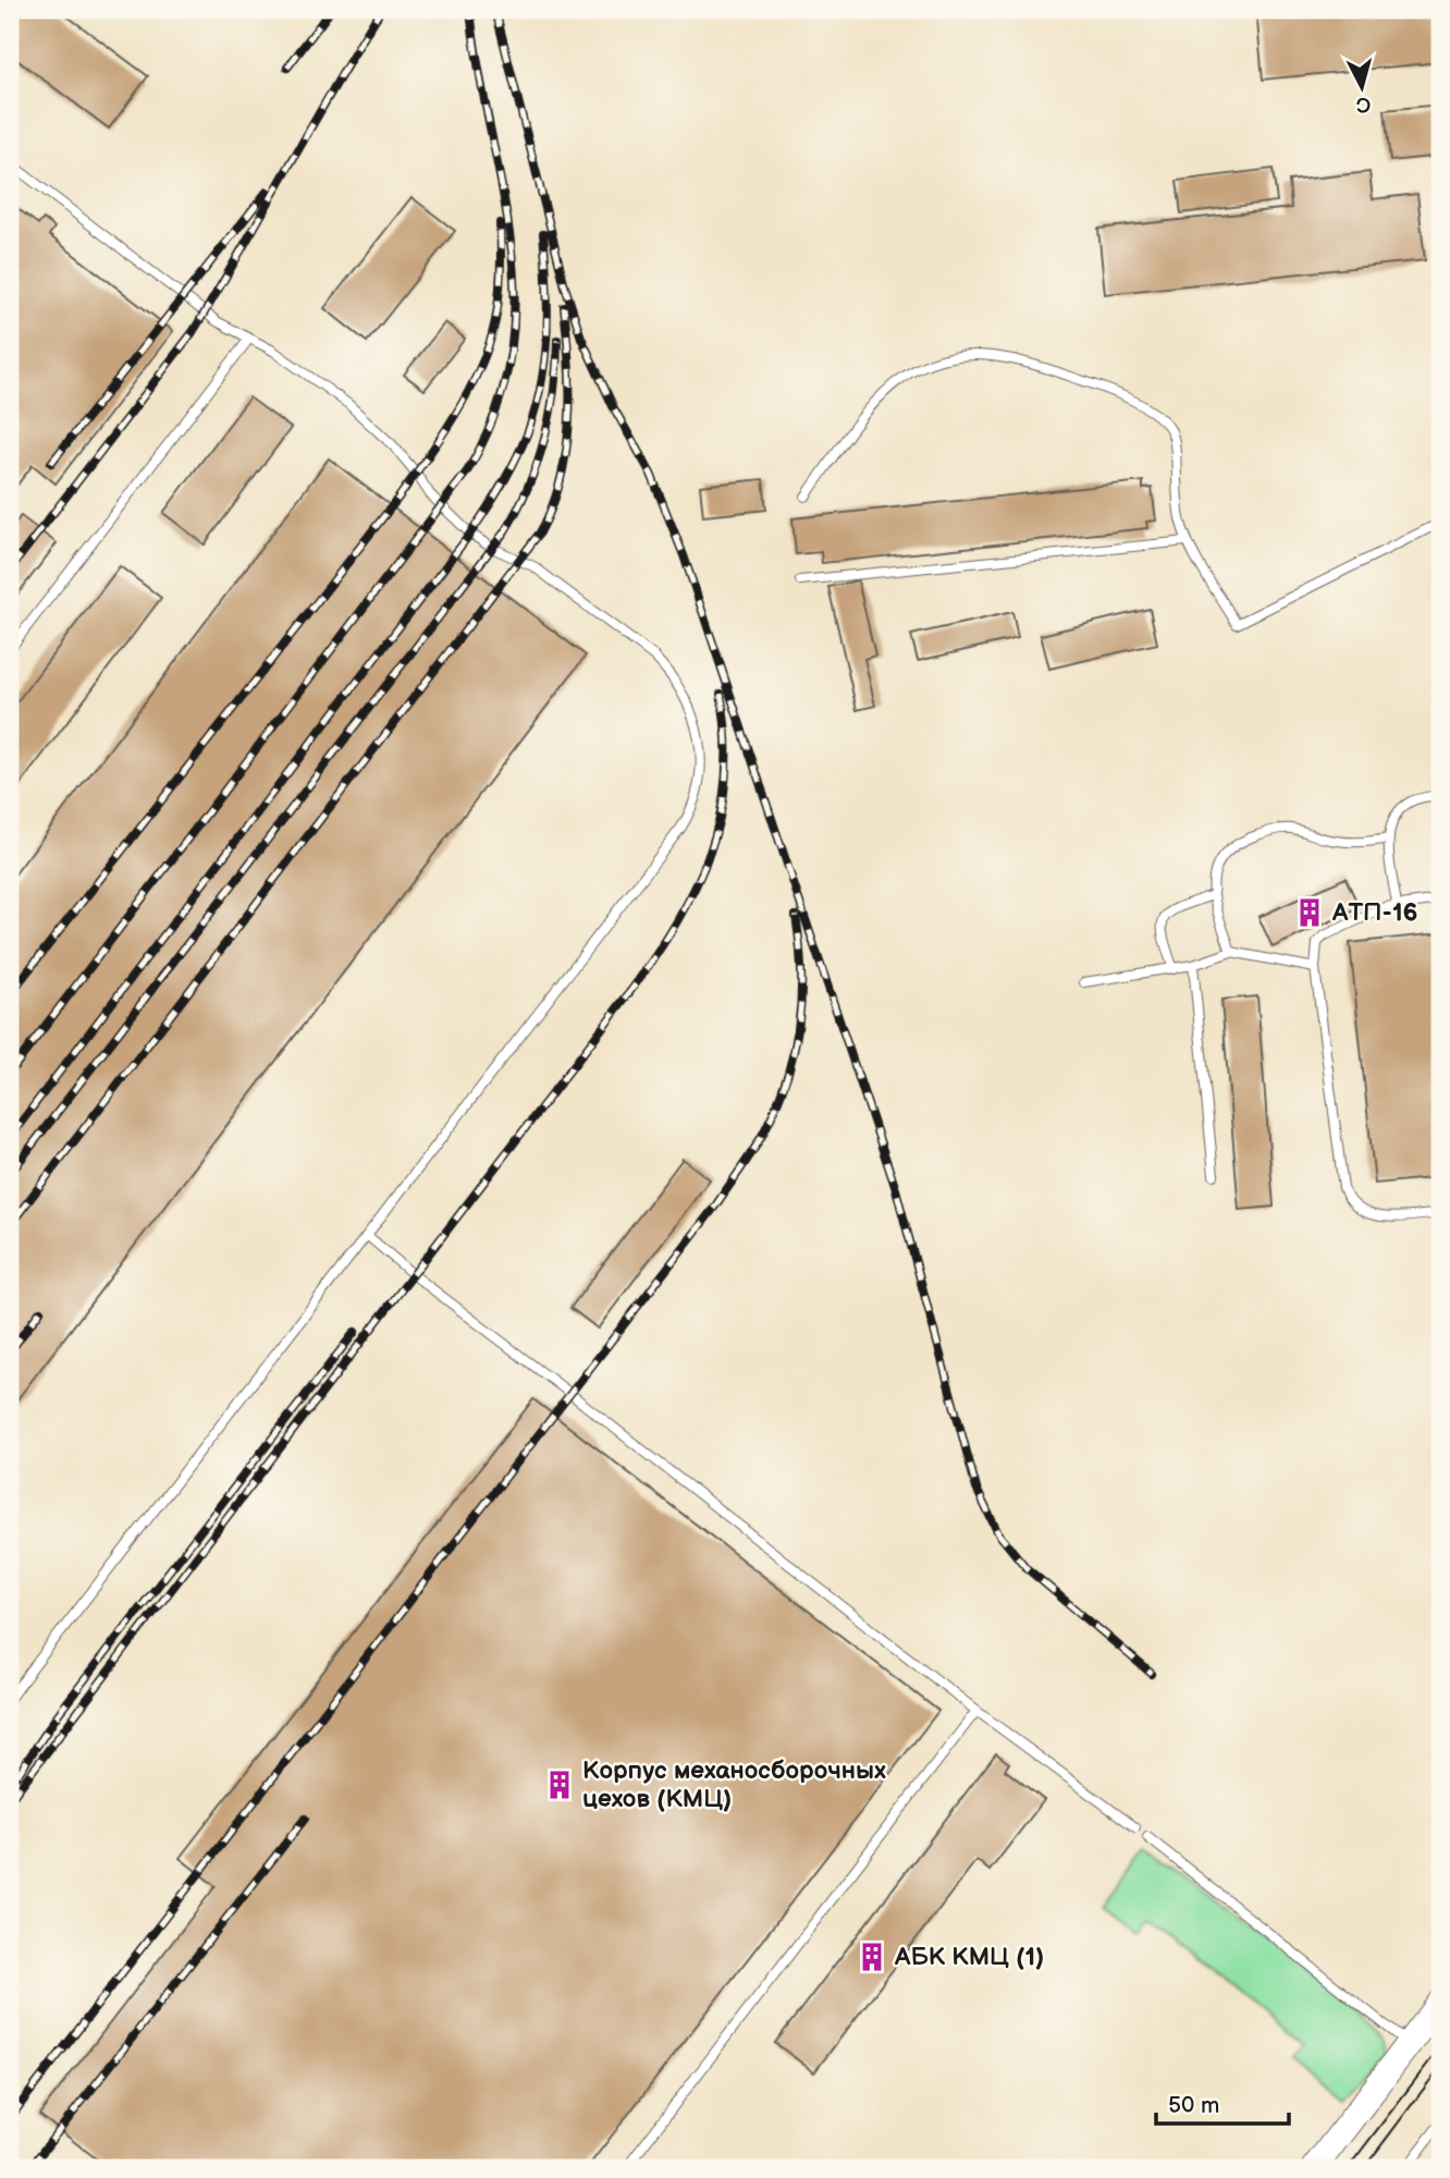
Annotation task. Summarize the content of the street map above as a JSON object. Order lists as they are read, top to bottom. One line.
{"places":{"building":["АТП-16","Корпус механосборочных цехов (КМЦ)","АБК КМЦ (1)"]},"scale_bar":"50 m","north":"bottom"}
